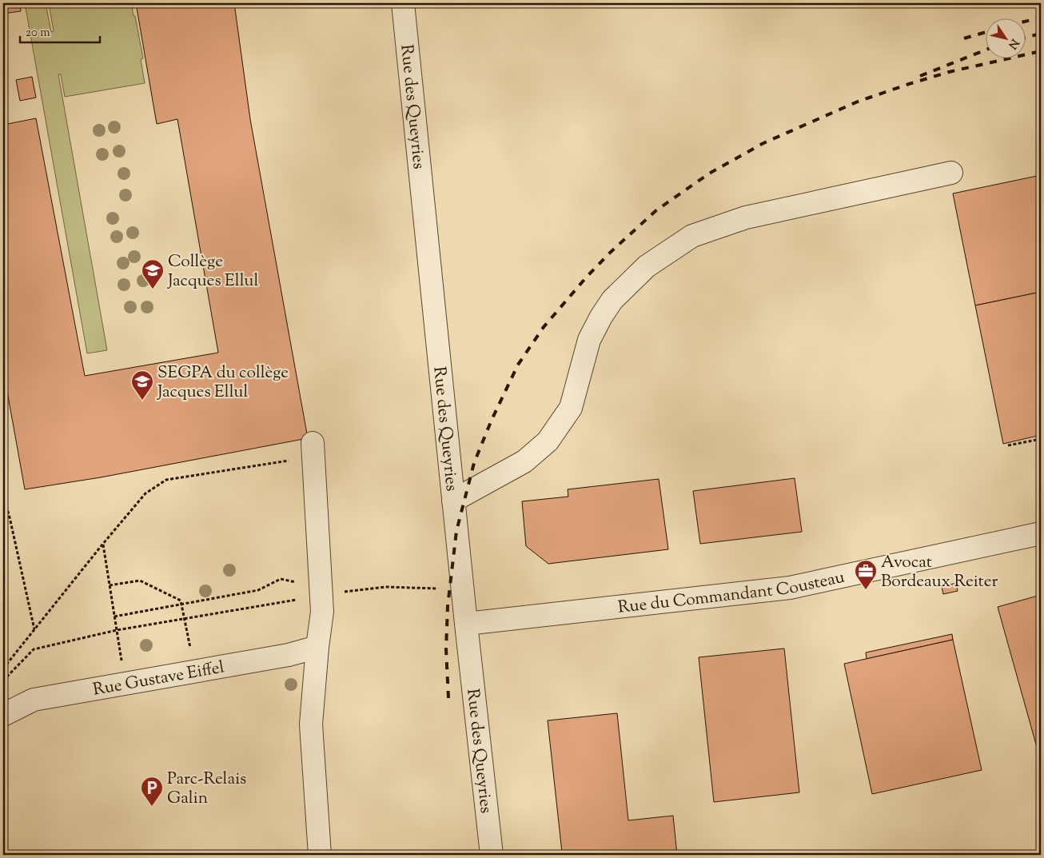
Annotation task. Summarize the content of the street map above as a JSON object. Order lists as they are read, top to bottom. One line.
{"streets":{"street":["Rue des Queyries","Rue du Commandant Cousteau","Rue Gustave Eiffel"]},"crossings":[["Rue des Queyries","Rue du Commandant Cousteau"]],"places":{"school or university":["Collège Jacques Ellul","SEGPA du collège Jacques Ellul"],"office":["Avocat Bordeaux Reiter"],"parking":["Parc-Relais Galin"]},"scale_bar":"20 m","north":"bottom right"}
